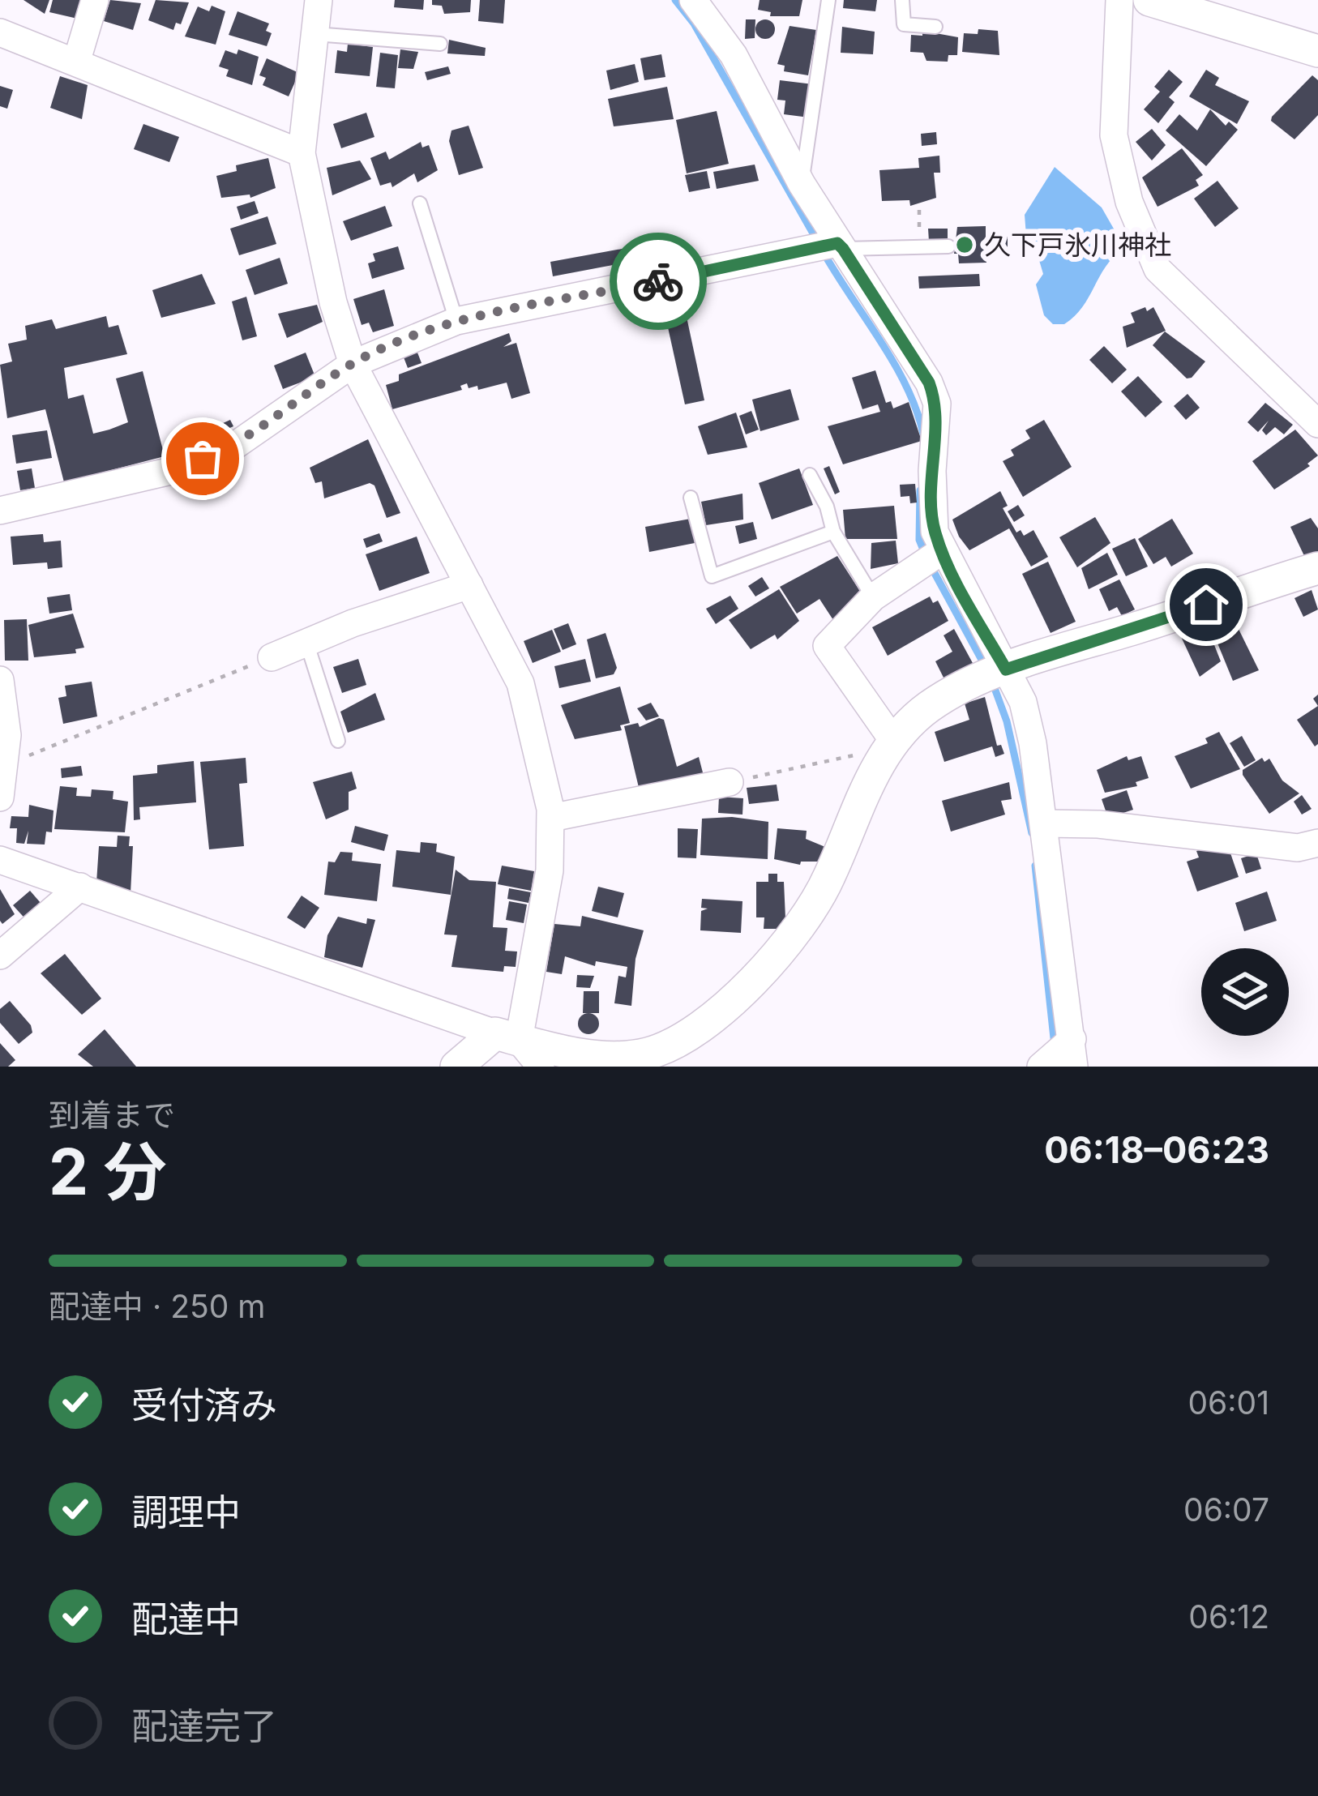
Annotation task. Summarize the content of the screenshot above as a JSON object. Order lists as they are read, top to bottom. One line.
{"places":["久下戸氷川神社"],"page":{"heading":["2 分","到着まで","06:18–06:23"],"bar":"配達中 · 250 m","list":[["受付済み","06:01"],["調理中","06:07"],["配達中","06:12"],"配達完了"]}}
